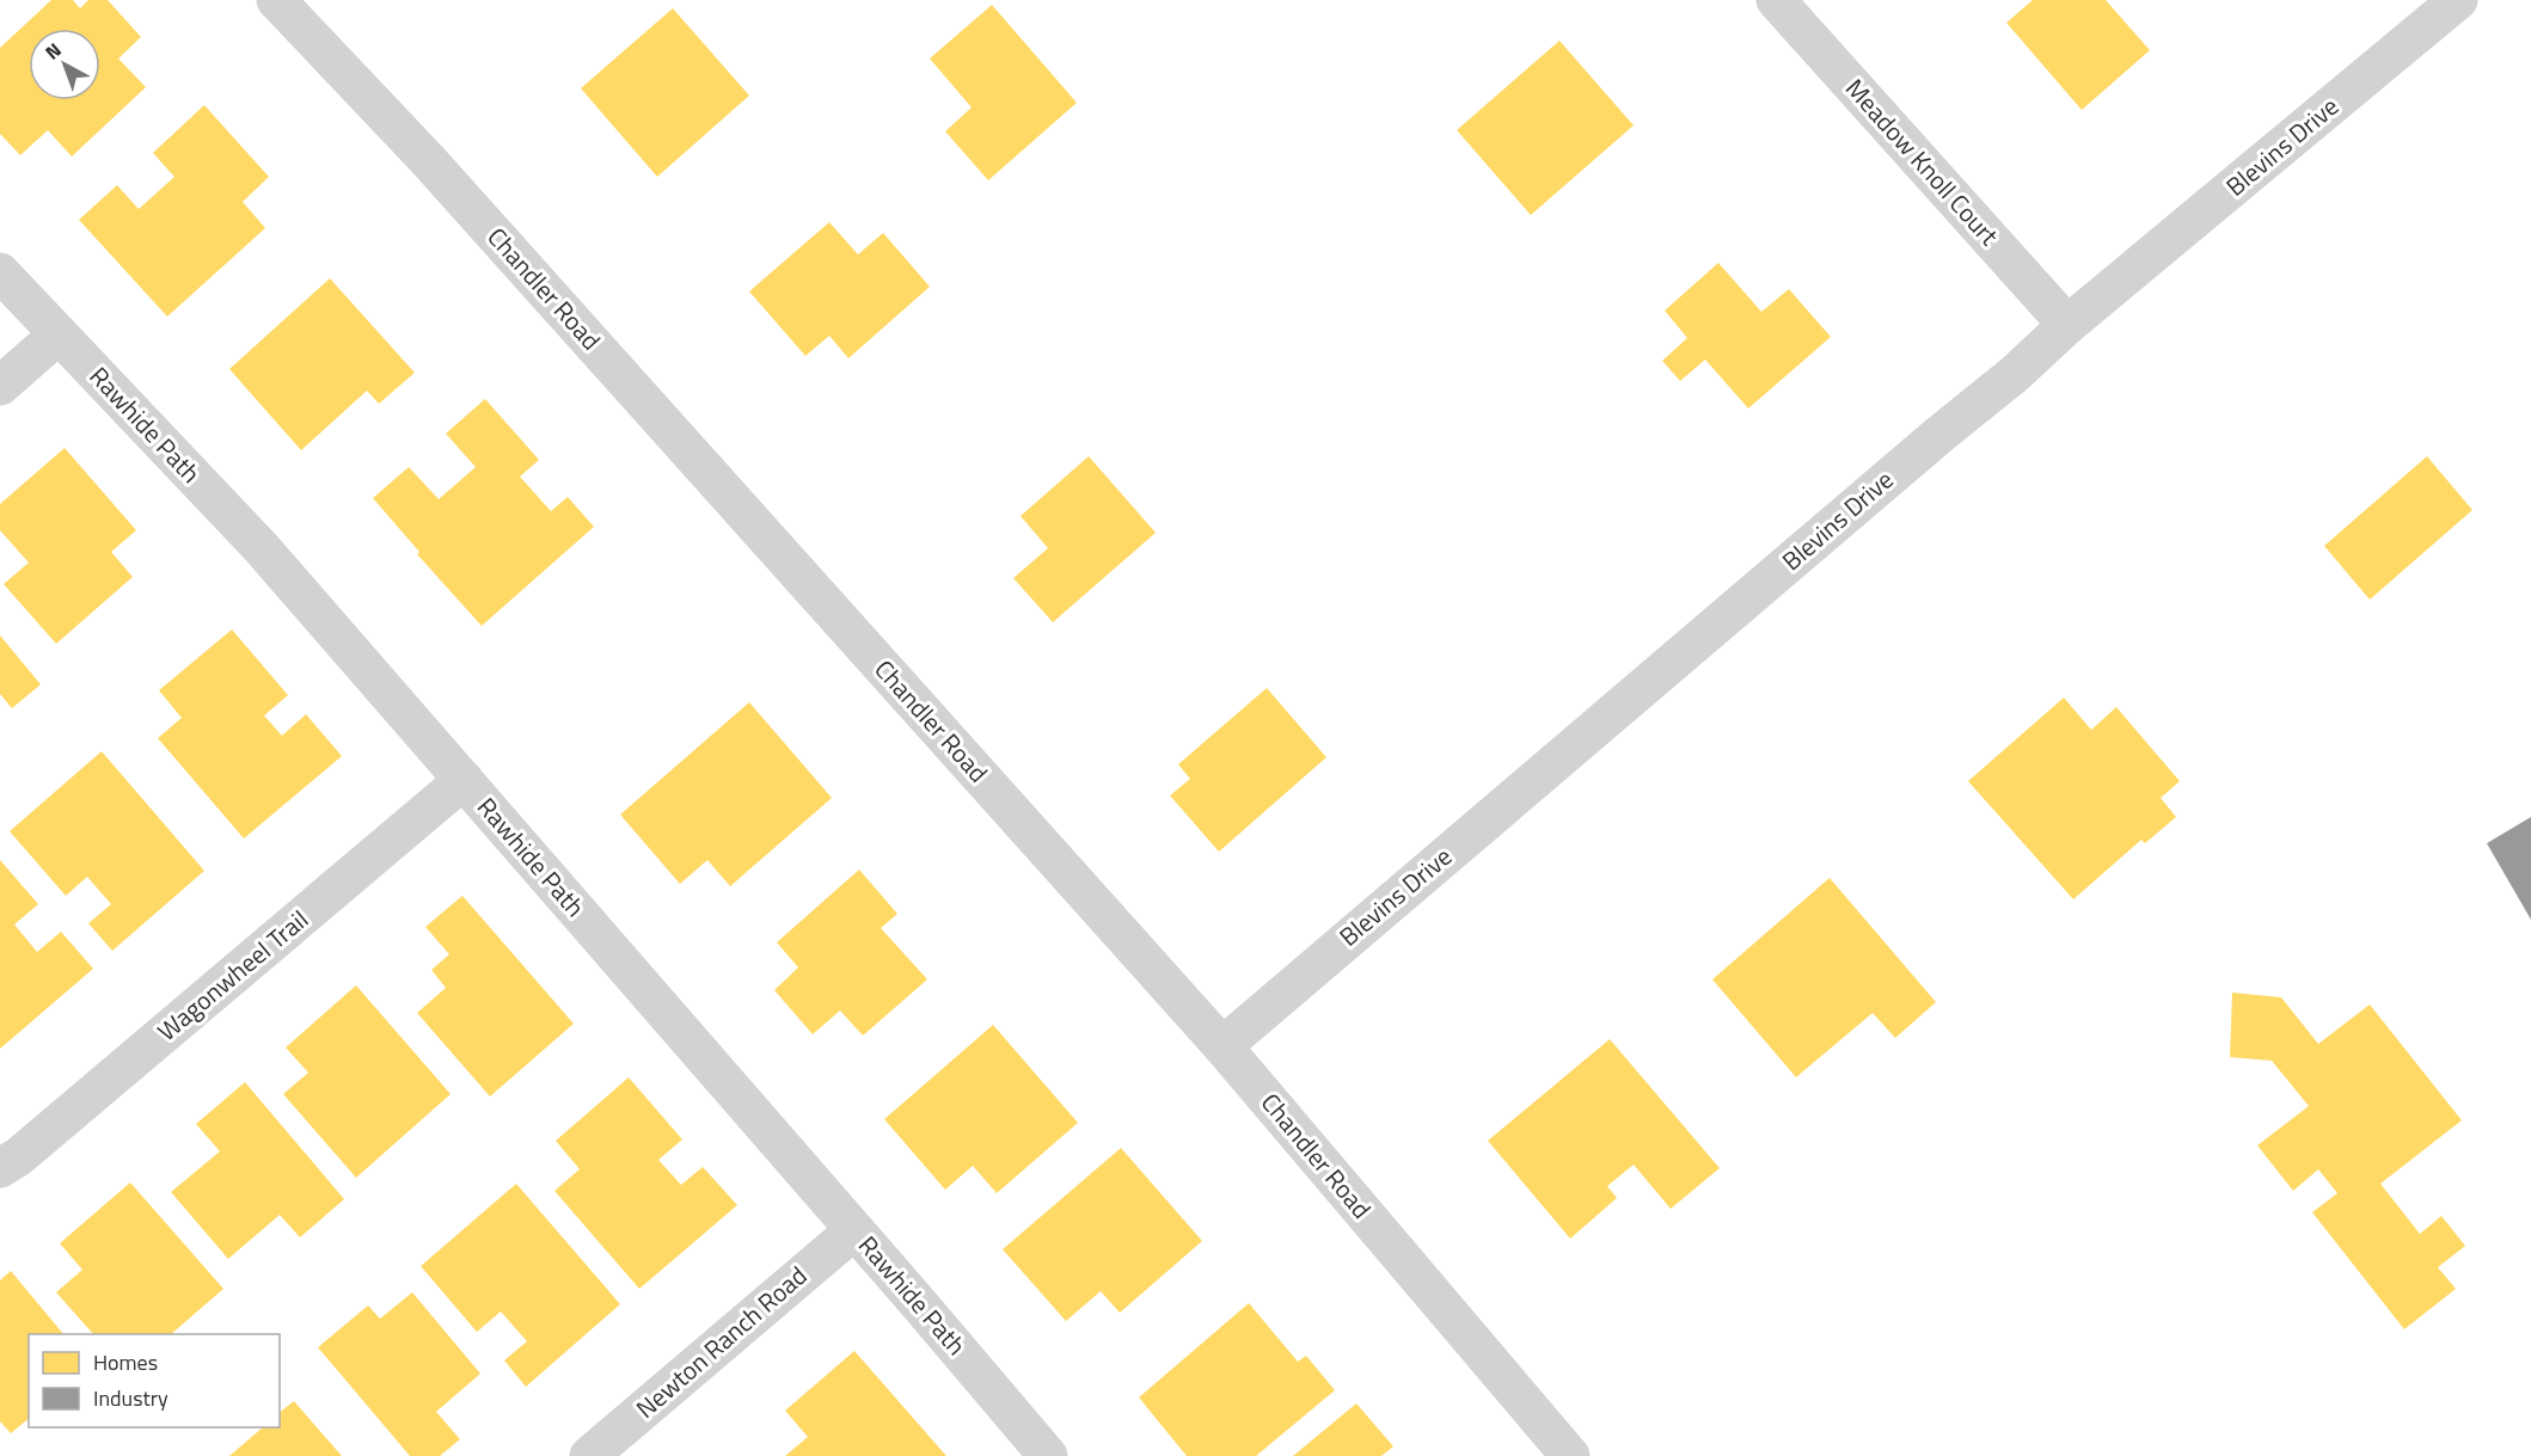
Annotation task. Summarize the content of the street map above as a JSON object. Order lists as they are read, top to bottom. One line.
{"streets":{"street":["Blevins Drive","Meadow Knoll Court","Chandler Road","Rawhide Path","Wagonwheel Trail","Newton Ranch Road"]},"crossings":[["Blevins Drive","Meadow Knoll Court"],["Blevins Drive","Chandler Road"],["Rawhide Path","Wagonwheel Trail"],["Rawhide Path","Newton Ranch Road"]],"legend":["Homes","Industry"],"north":"top left"}
